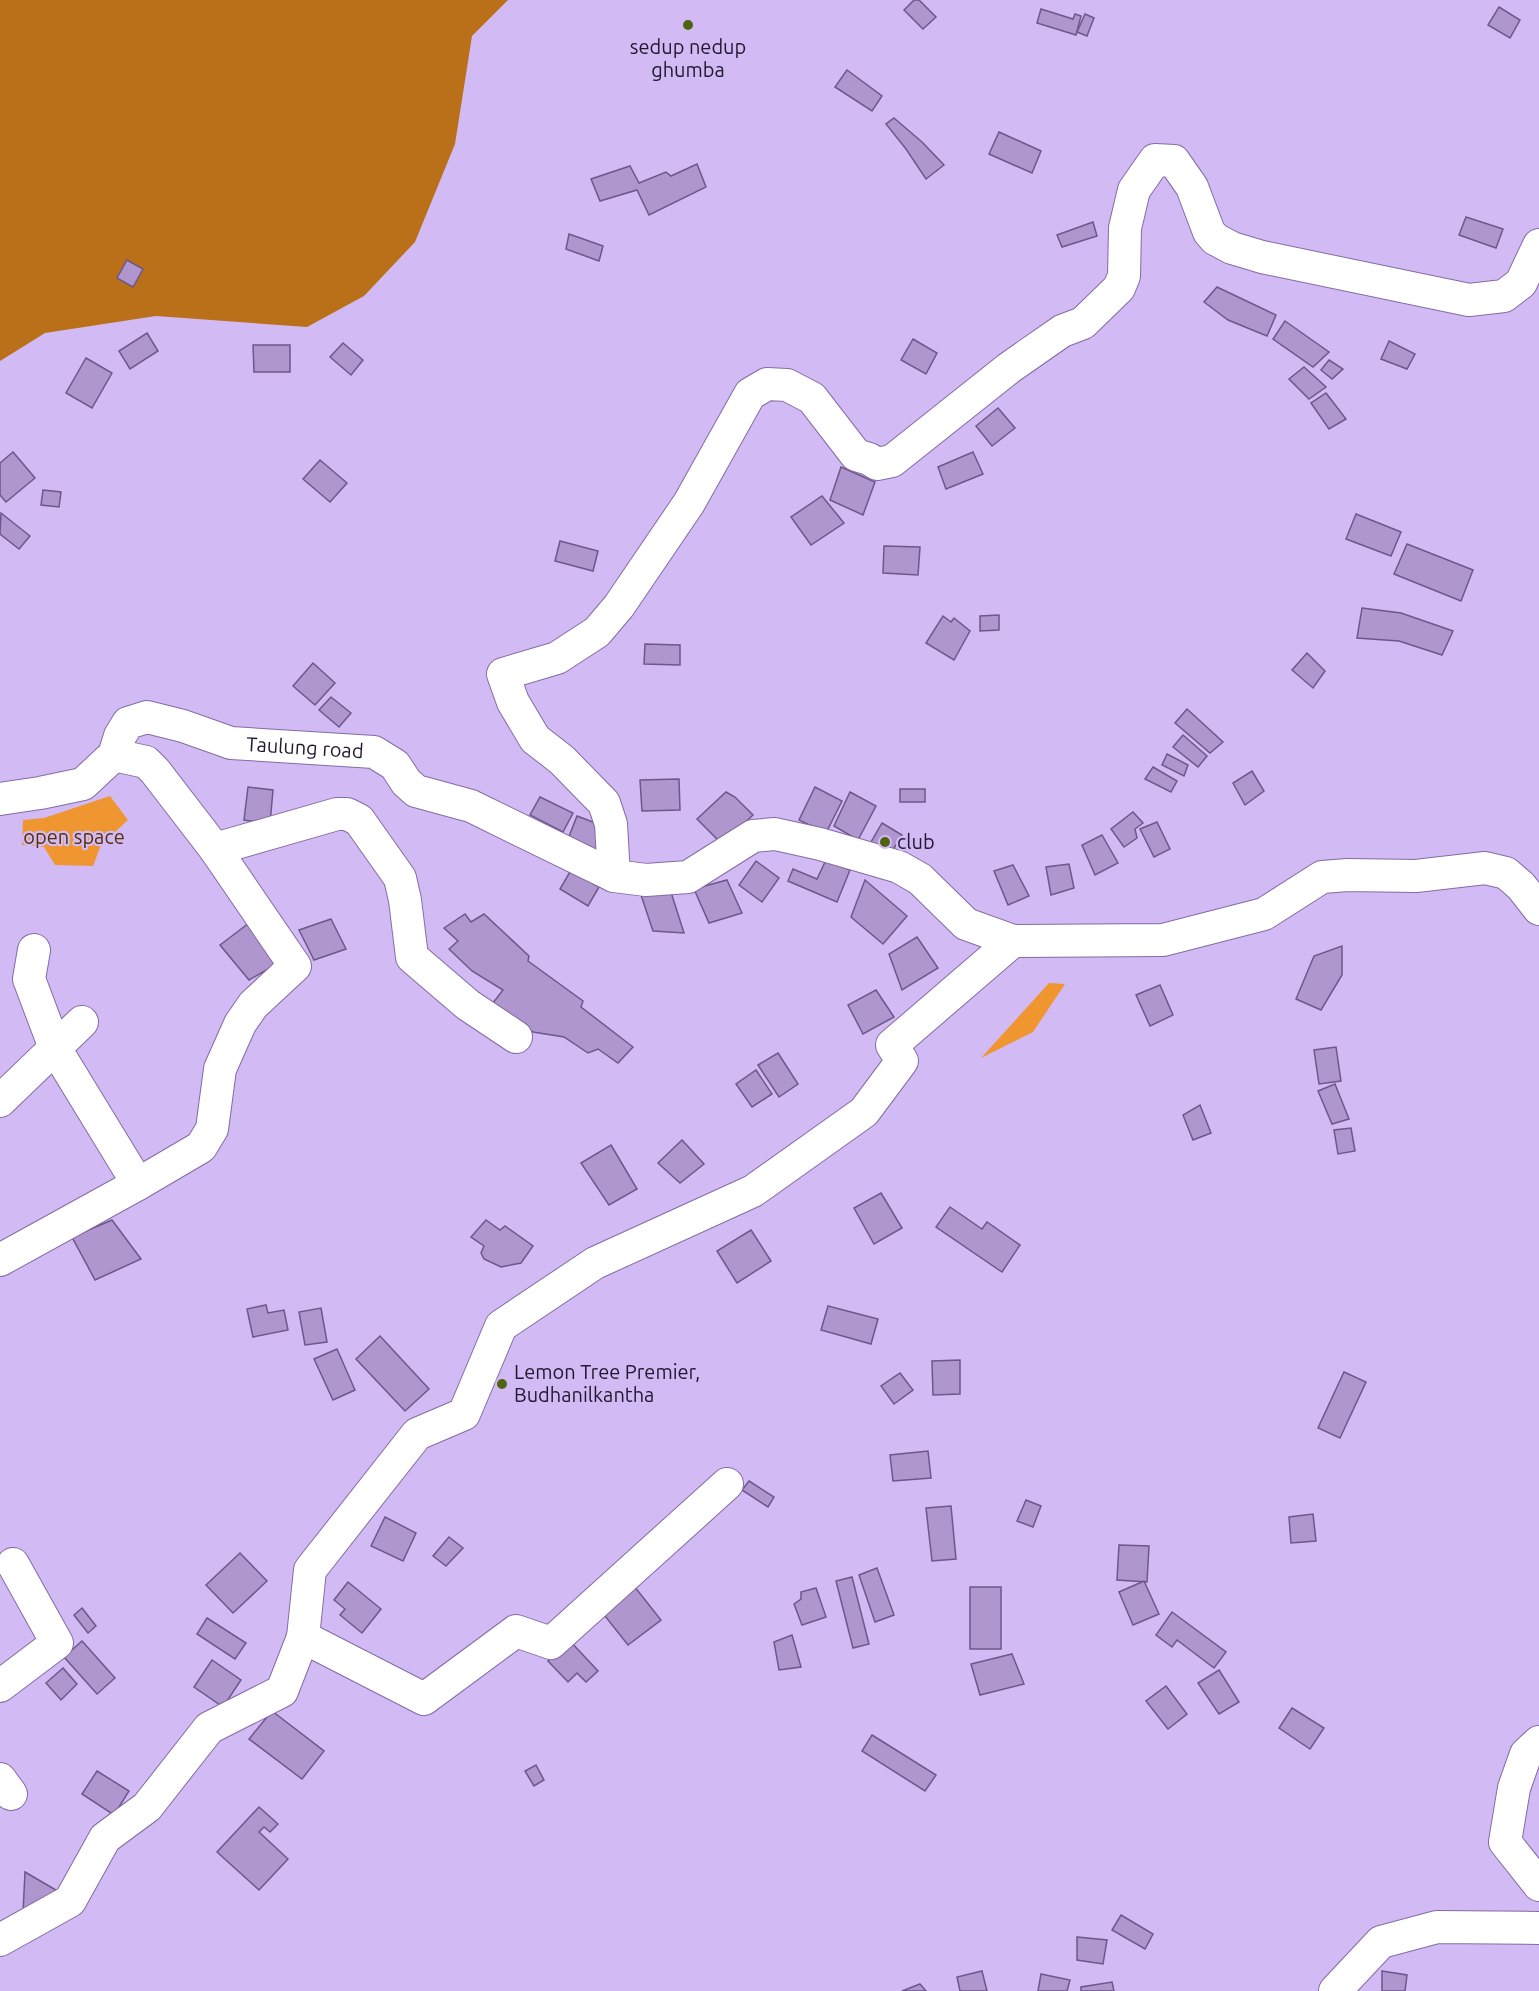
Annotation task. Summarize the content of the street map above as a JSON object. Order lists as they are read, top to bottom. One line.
{"streets":{"street":["Taulung road"]},"parks":["open space"],"places":["sedup nedup ghumba","club","Lemon Tree Premier, Budhanilkantha"]}
